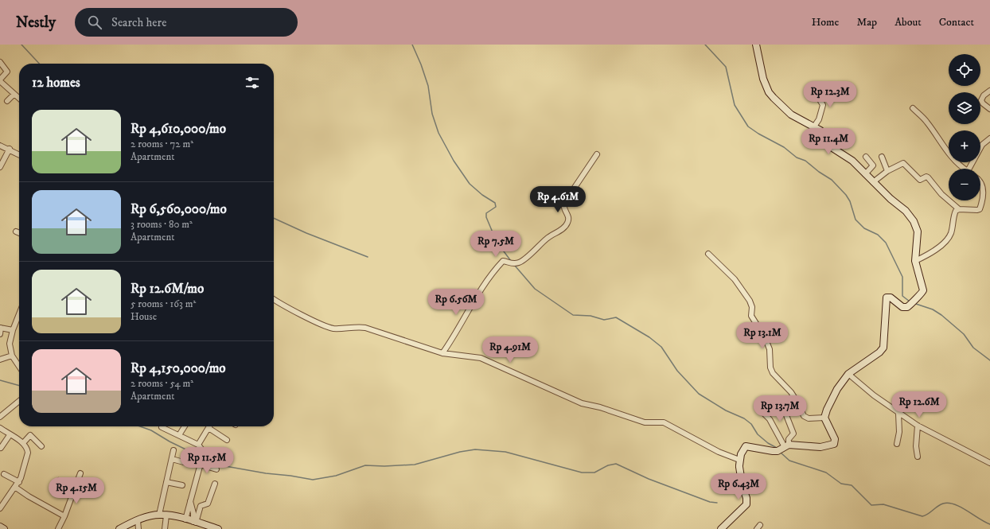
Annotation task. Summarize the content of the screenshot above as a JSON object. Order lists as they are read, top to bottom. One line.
{"page":{"header":"Nestly","search":"Search here","nav":["Home","Map","About","Contact"],"map_buttons":["+","−"],"heading":"12 homes","price":["Rp 12.3M","Rp 11.4M","Rp 4.61M","Rp 7.5M","Rp 6.56M","Rp 13.1M","Rp 4.91M","Rp 12.6M","Rp 13.7M","Rp 11.5M","Rp 6.43M","Rp 4.15M"],"list":[{"name":"Rp 4,610,000/mo","note":"2 rooms · 72 m² · Apartment"},{"name":"Rp 6,560,000/mo","note":"3 rooms · 80 m² · Apartment"},{"name":"Rp 12.6M/mo","note":"5 rooms · 163 m² · House"},{"name":"Rp 4,150,000/mo","note":"2 rooms · 54 m² · Apartment"}]}}
